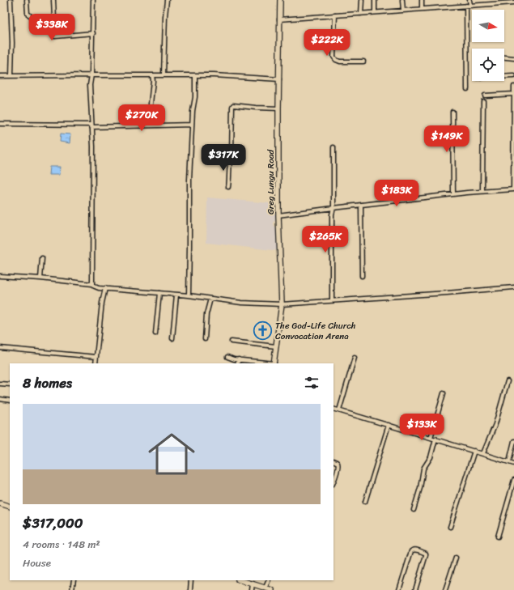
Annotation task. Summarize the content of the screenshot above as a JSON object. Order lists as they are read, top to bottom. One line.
{"streets":{"street":["Greg Lungu Road"]},"places":{"church":["The God-Life Church Convocation Arena"]},"north":"right","page":{"price":["$338K","$222K","$270K","$149K","$317K","$183K","$265K","$133K"],"heading":"8 homes","list":[{"name":"$317,000","note":"4 rooms · 148 m² · House"}]}}
